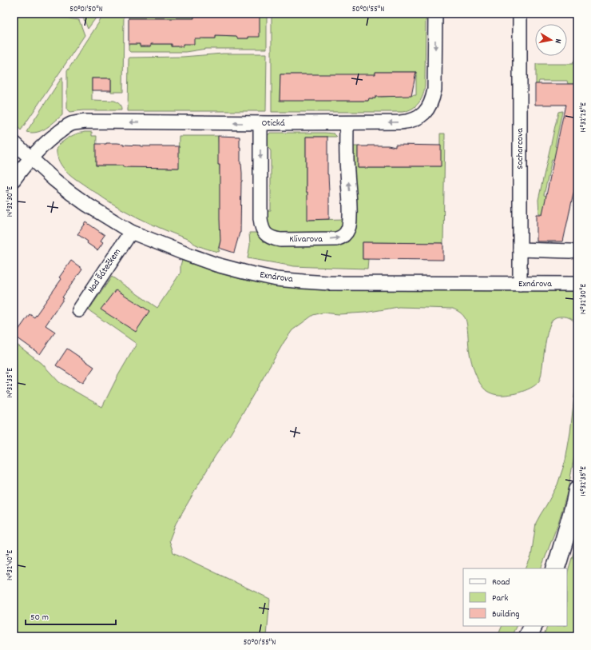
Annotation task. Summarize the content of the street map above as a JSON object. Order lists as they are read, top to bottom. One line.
{"streets":{"street":["Otická","Sochorcova","Klivarova","Nad Šátečkem","Exnárova"]},"crossings":[["Otická","Klivarova"],["Otická","Exnárova"],["Sochorcova","Exnárova"],["Nad Šátečkem","Exnárova"]],"one_way":["Otická"],"legend":["Road","Park","Building"],"scale_bar":"50 m","north":"right","coordinates":["50°01'50\"N","50°01'55\"N","14°32'25\"E","14°32'30\"E","14°32'35\"E","14°32'40\"E"]}
